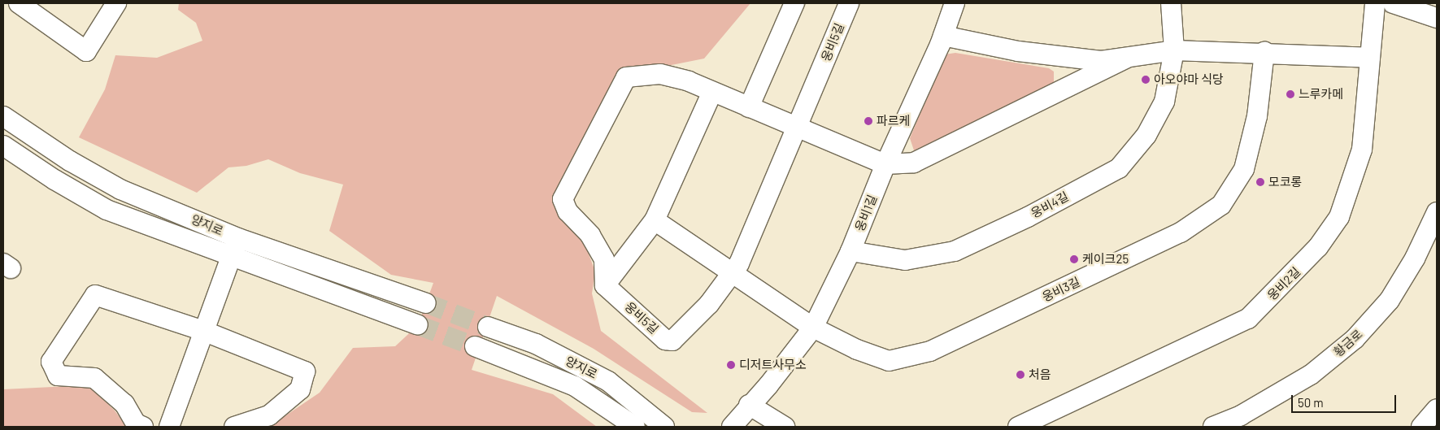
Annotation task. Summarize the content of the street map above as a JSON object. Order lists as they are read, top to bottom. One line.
{"streets":{"street":["웅비5길","웅비4길","웅비1길","양지로","웅비2길","웅비3길","황금로"]},"crossings":[["웅비4길","웅비1길"],["웅비1길","웅비3길"]],"places":["아오야마 식당","느루카메","파르케","모코롱","케이크25","디저트사무소","처음"],"scale_bar":"50 m"}
